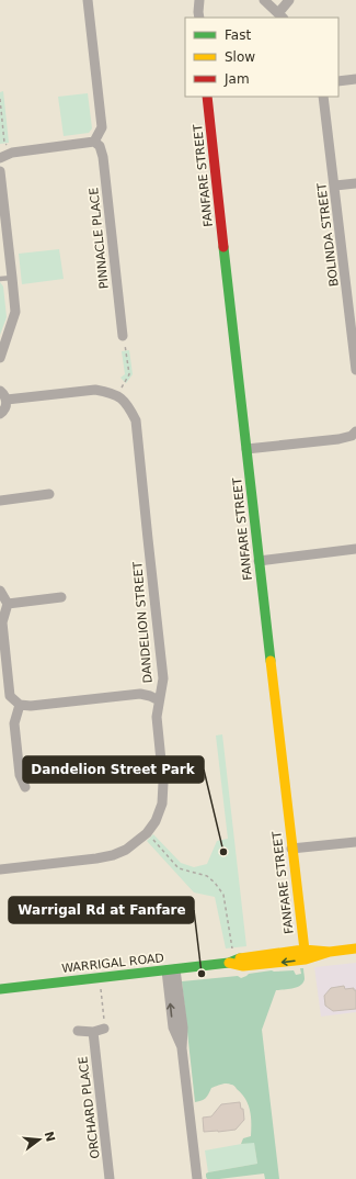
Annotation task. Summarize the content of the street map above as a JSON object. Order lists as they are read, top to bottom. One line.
{"streets":{"street":["FANFARE STREET","BOLINDA STREET","PINNACLE PLACE","DANDELION STREET","WARRIGAL ROAD","ORCHARD PLACE"]},"crossings":[["FANFARE STREET","WARRIGAL ROAD"]],"places":["Dandelion Street Park","Warrigal Rd at Fanfare"],"legend":["Fast","Slow","Jam"],"north":"right"}
